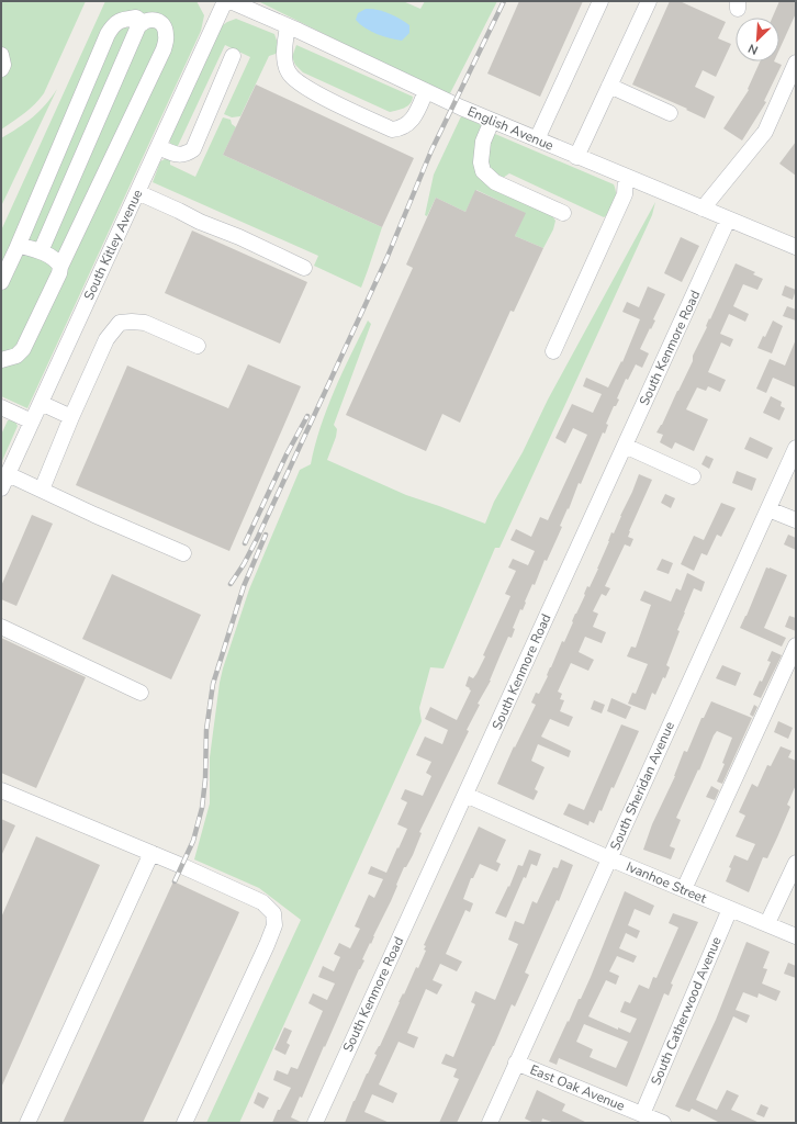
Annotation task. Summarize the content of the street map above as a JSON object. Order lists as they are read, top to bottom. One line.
{"streets":{"street":["English Avenue","South Kitley Avenue","South Kenmore Road","South Sheridan Avenue","Ivanhoe Street","South Catherwood Avenue","East Oak Avenue"]},"crossings":[["English Avenue","South Kenmore Road"],["South Kenmore Road","Ivanhoe Street"],["South Sheridan Avenue","Ivanhoe Street"],["South Sheridan Avenue","East Oak Avenue"],["Ivanhoe Street","South Catherwood Avenue"],["South Catherwood Avenue","East Oak Avenue"]],"north":"bottom left"}
